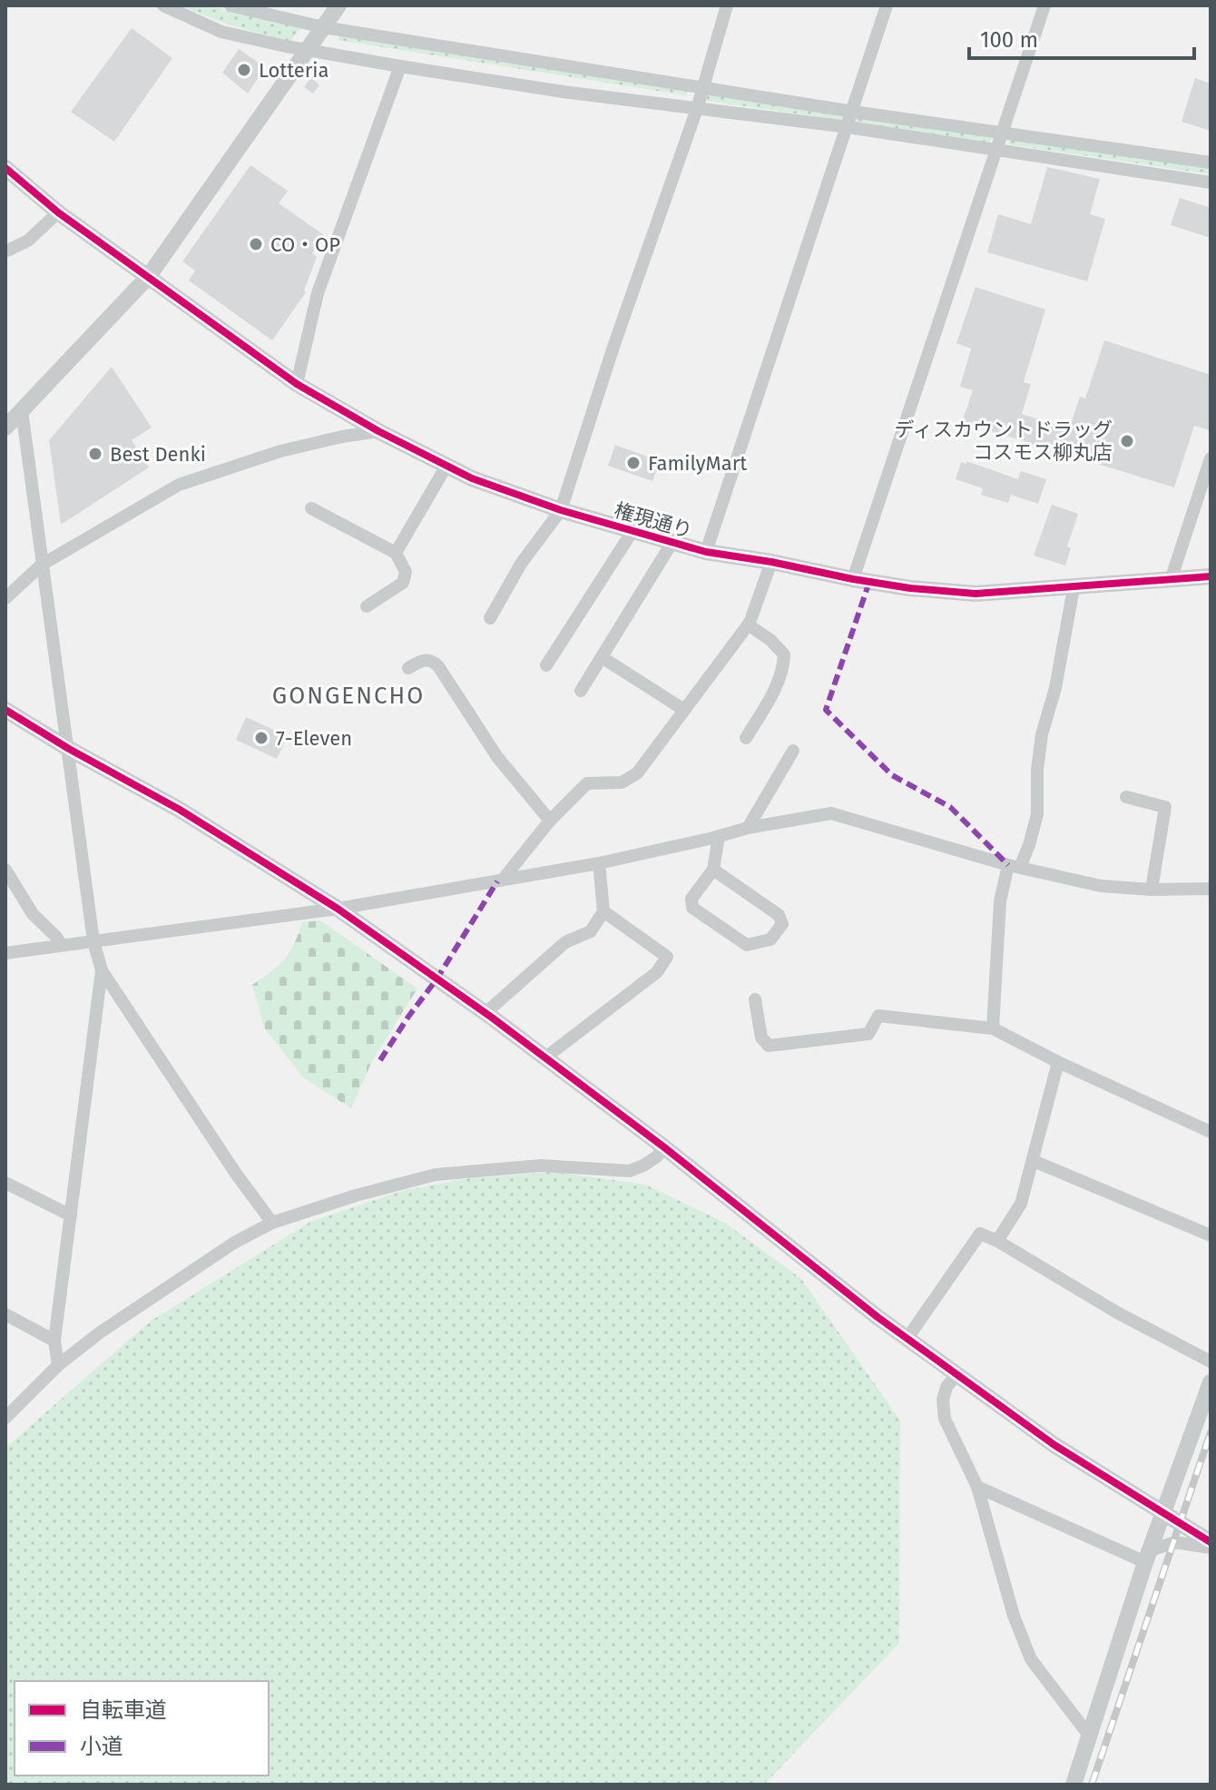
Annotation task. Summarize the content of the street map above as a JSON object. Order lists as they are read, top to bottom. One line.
{"streets":{"street":["権現通り"]},"districts":["GONGENCHO"],"places":["Lotteria","CO・OP","ディスカウントドラッグ コスモス柳丸店","Best Denki","FamilyMart","7-Eleven"],"legend":["自転車道","小道"],"scale_bar":"100 m"}
